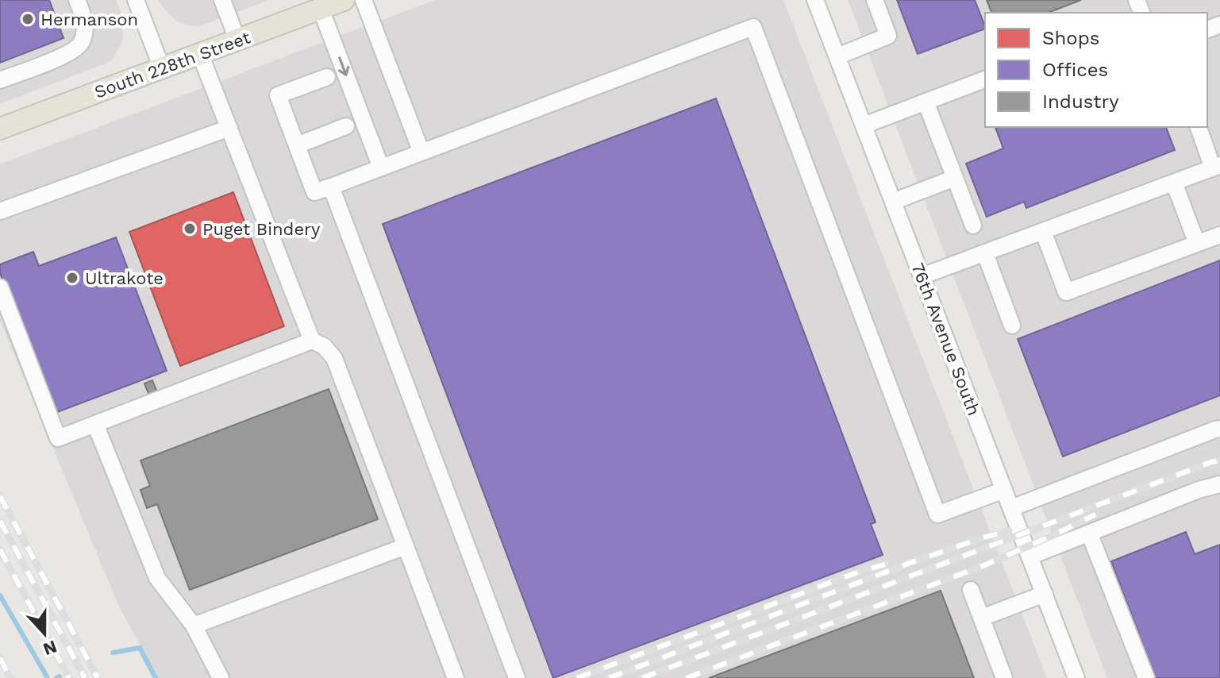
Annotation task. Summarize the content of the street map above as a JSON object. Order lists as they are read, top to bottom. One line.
{"streets":{"main road":["South 228th Street"],"street":["76th Avenue South"]},"places":["Hermanson","Puget Bindery","Ultrakote"],"legend":["Shops","Offices","Industry"],"north":"bottom"}
